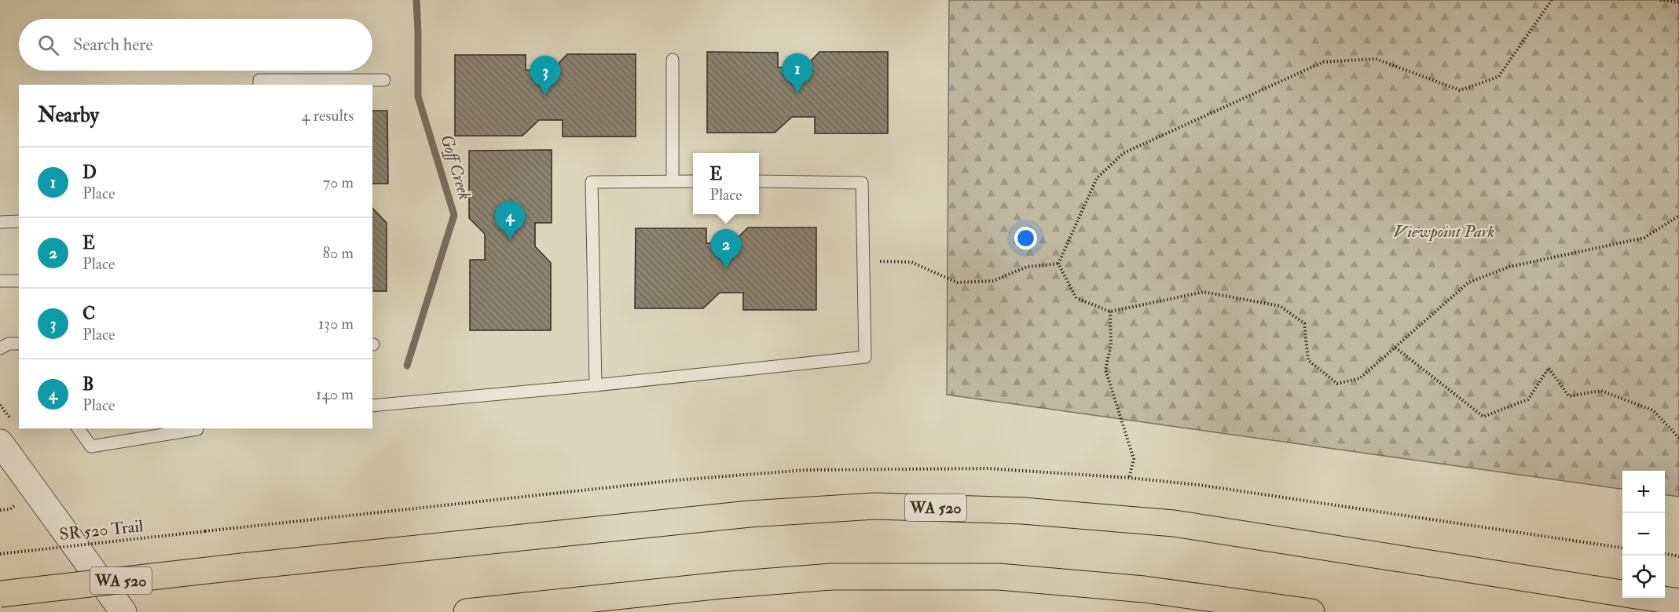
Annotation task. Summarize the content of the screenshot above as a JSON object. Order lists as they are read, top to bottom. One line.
{"streets":{"highway":["WA 520"],"path":["SR 520 Trail"]},"water":["Goff Creek"],"parks":["Viewpoint Park"],"page":{"search":"Search here","pins":["1","3","4","2"],"heading":["Nearby","4 results"],"list":[{"mark":"1","name":"D","note":"Place","value":"70 m"},{"mark":"2","name":"E","note":"Place","value":"80 m"},{"mark":"3","name":"C","note":"Place","value":"130 m"},{"mark":"4","name":"B","note":"Place","value":"140 m"}],"popup":["E","Place"],"map_buttons":["+","−"]}}
